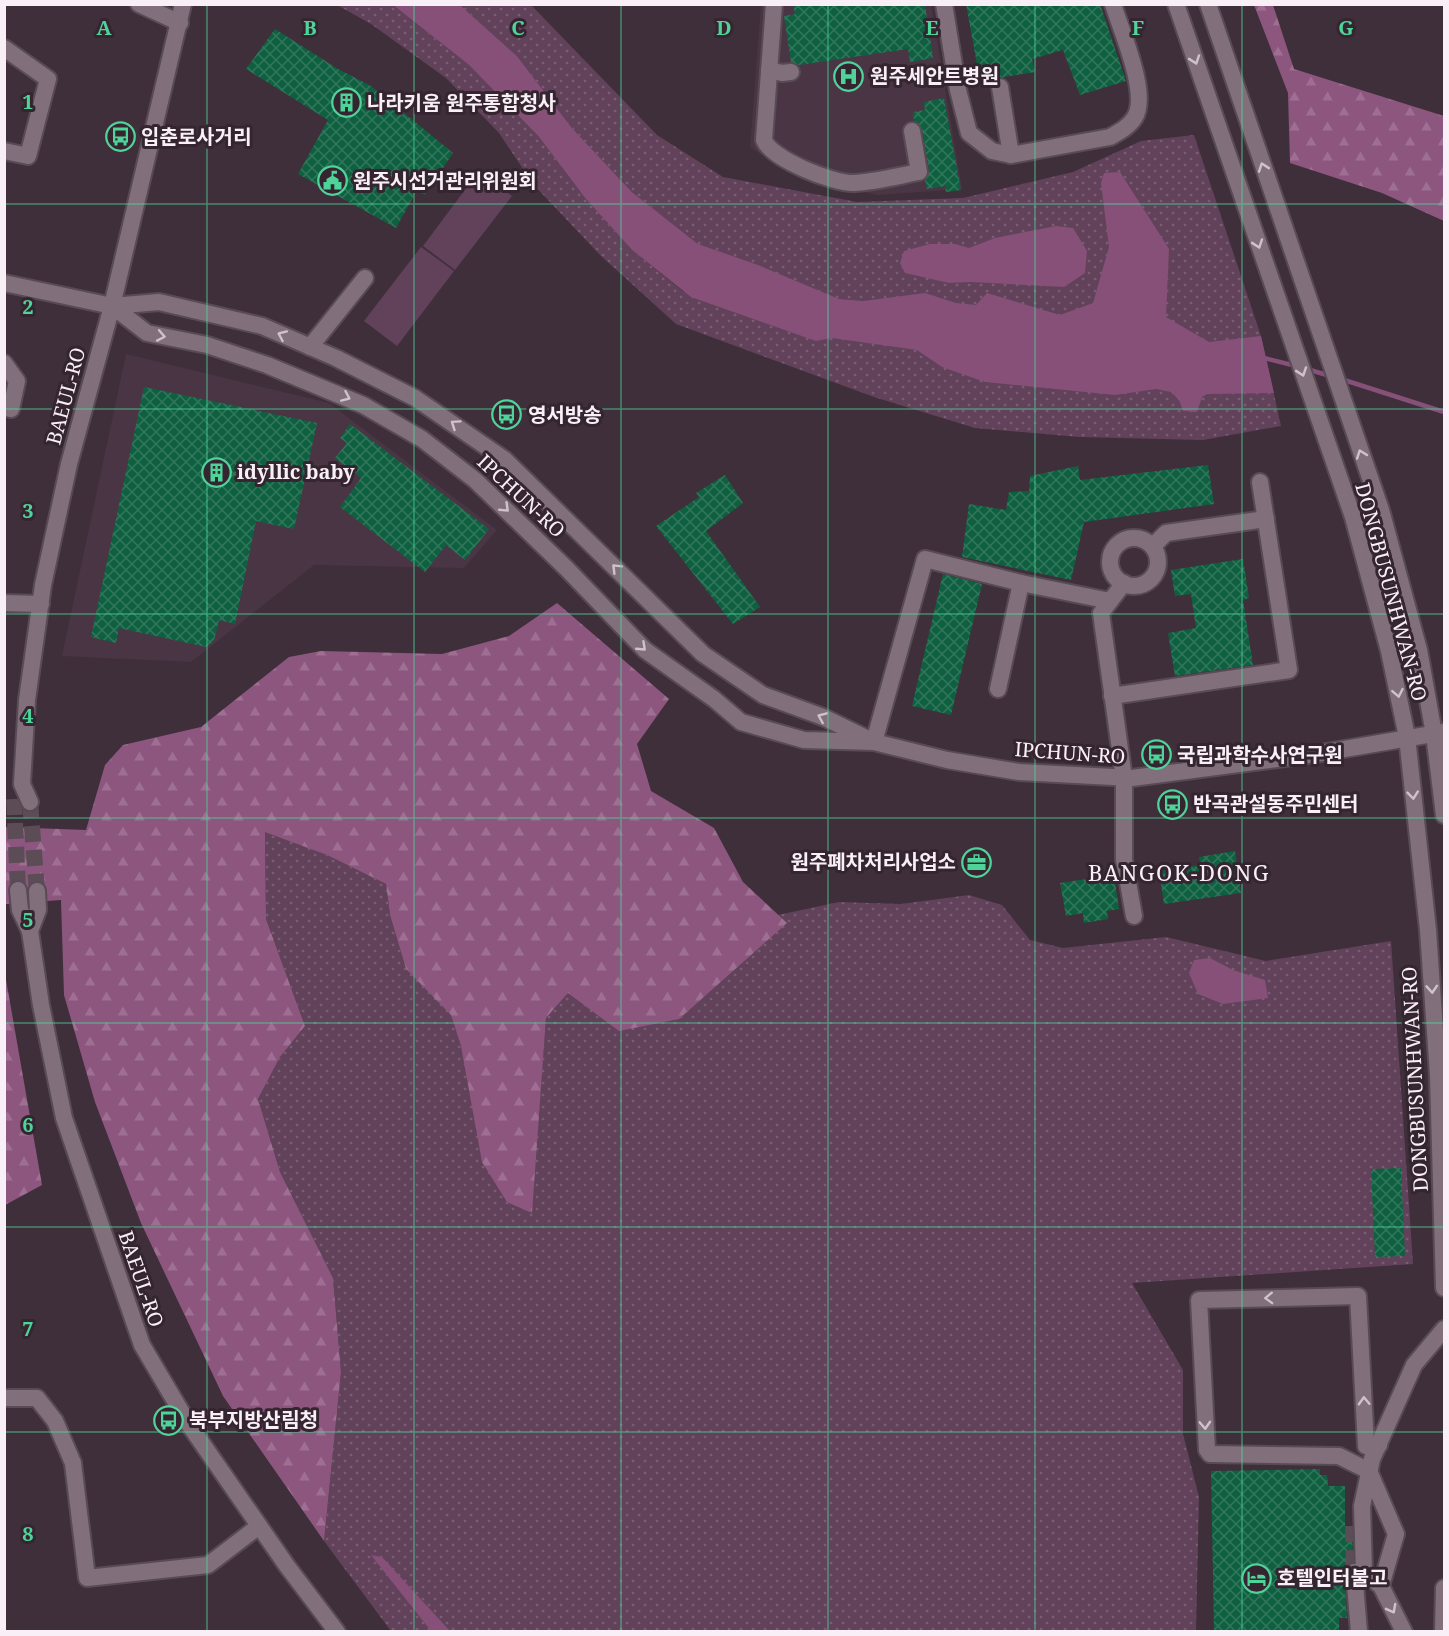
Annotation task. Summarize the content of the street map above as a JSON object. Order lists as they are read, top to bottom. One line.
{"streets":{"street":["BAEUL-RO","IPCHUN-RO","DONGBUSUNHWAN-RO"]},"crossings":[["BAEUL-RO","IPCHUN-RO"],["IPCHUN-RO","DONGBUSUNHWAN-RO"]],"districts":["BANGOK-DONG"],"places":{"hospital":["원주세안트병원"],"building":["나라키움 원주통합청사","idyllic baby"],"bus stop":["입춘로사거리","영서방송","국립과학수사연구원","반곡관설동주민센터","북부지방산림청"],"public building":["원주시선거관리위원회"],"office":["원주폐차처리사업소"],"hotel":["호텔인터불고"]},"grid":{"columns":["A","B","C","D","E","F","G"],"rows":["1","2","3","4","5","6","7","8"]}}
